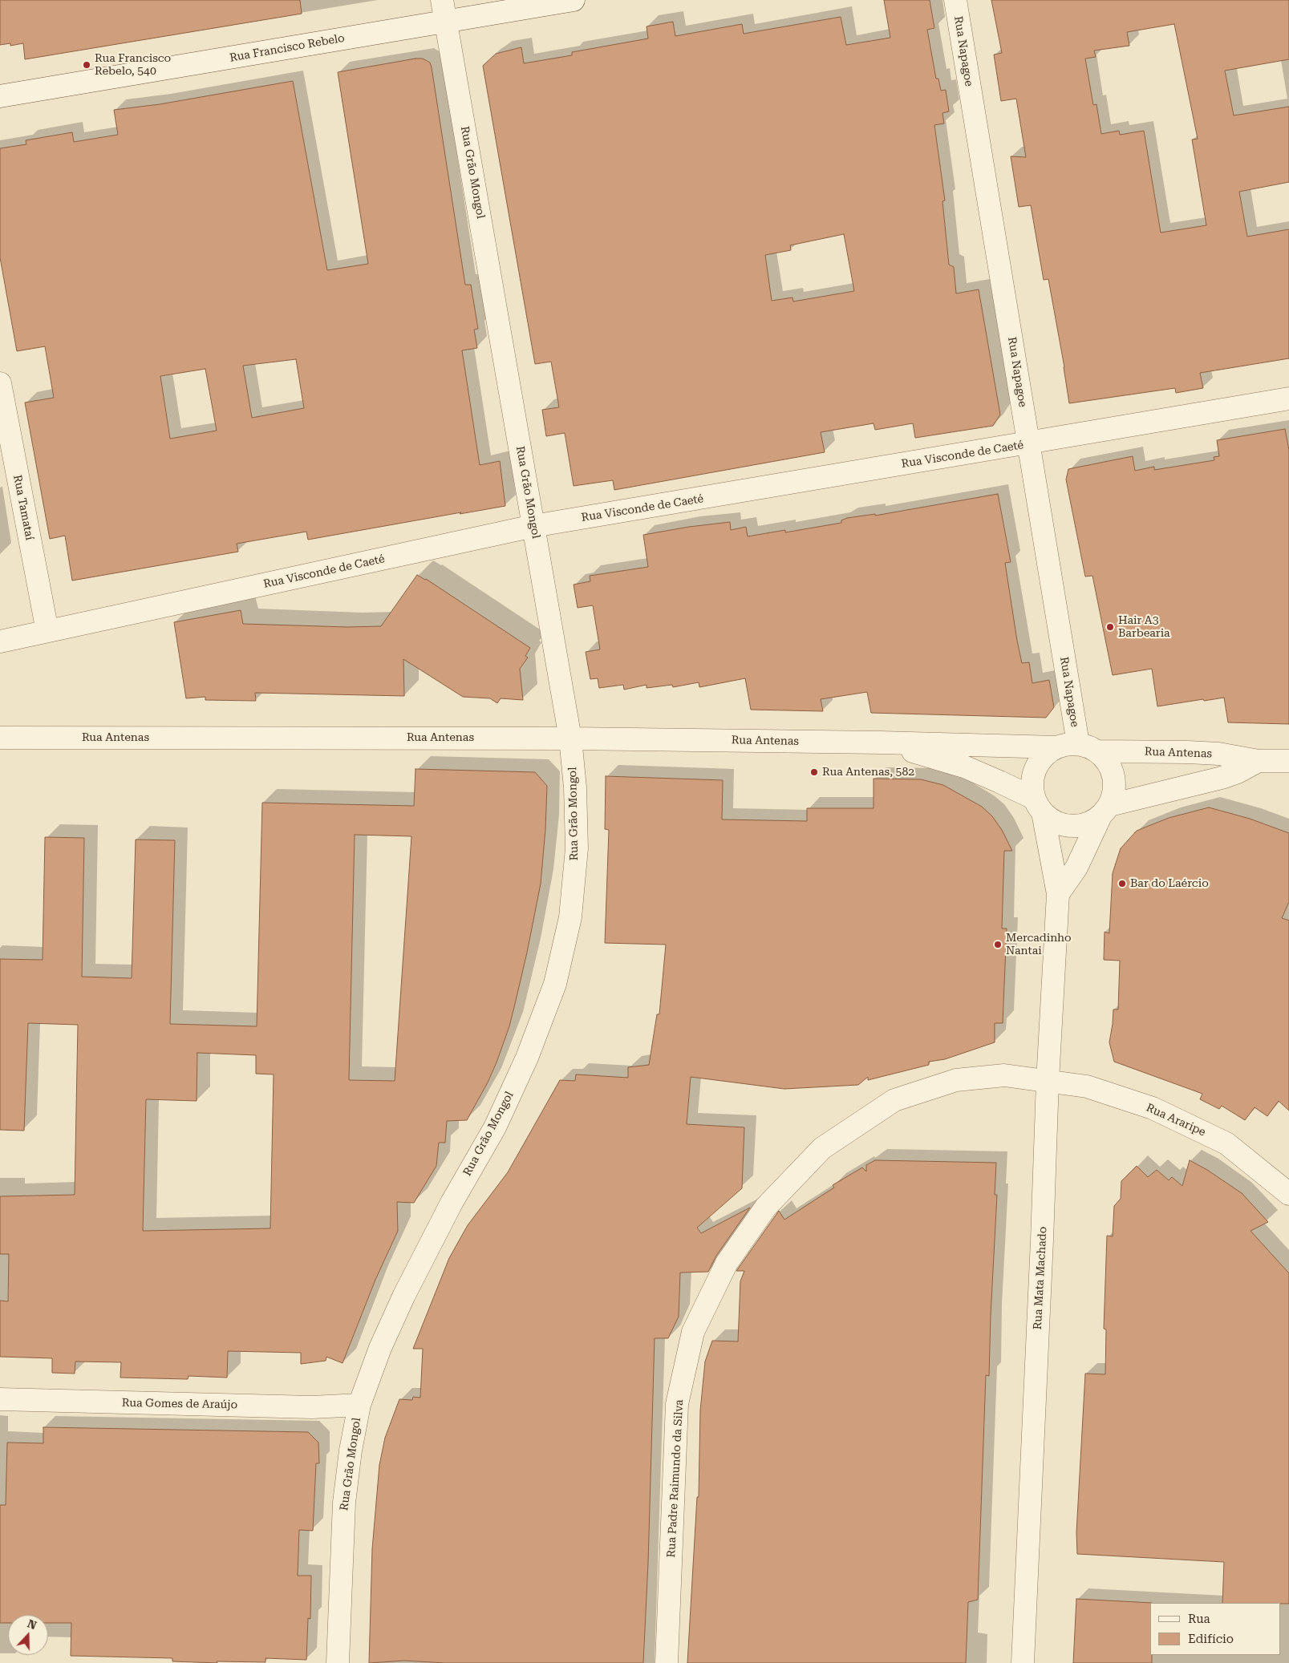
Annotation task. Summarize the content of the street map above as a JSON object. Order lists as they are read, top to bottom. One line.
{"streets":{"street":["Rua Francisco Rebelo","Rua Napagoe","Rua Grão Mongol","Rua Visconde de Caeté","Rua Tamataí","Rua Antenas","Rua Araripe","Rua Mata Machado","Rua Gomes de Araújo","Rua Padre Raimundo da Silva"]},"crossings":[["Rua Francisco Rebelo","Rua Grão Mongol"],["Rua Napagoe","Rua Visconde de Caeté"],["Rua Napagoe","Rua Antenas"],["Rua Napagoe","Rua Mata Machado"],["Rua Grão Mongol","Rua Visconde de Caeté"],["Rua Grão Mongol","Rua Antenas"],["Rua Grão Mongol","Rua Gomes de Araújo"],["Rua Visconde de Caeté","Rua Tamataí"],["Rua Antenas","Rua Mata Machado"],["Rua Araripe","Rua Mata Machado"],["Rua Araripe","Rua Padre Raimundo da Silva"],["Rua Mata Machado","Rua Padre Raimundo da Silva"]],"places":["Rua Francisco Rebelo, 540","Hair A3 Barbearia","Rua Antenas, 582","Bar do Laércio","Mercadinho Nantai"],"legend":["Rua","Edifício"],"north":"top"}
